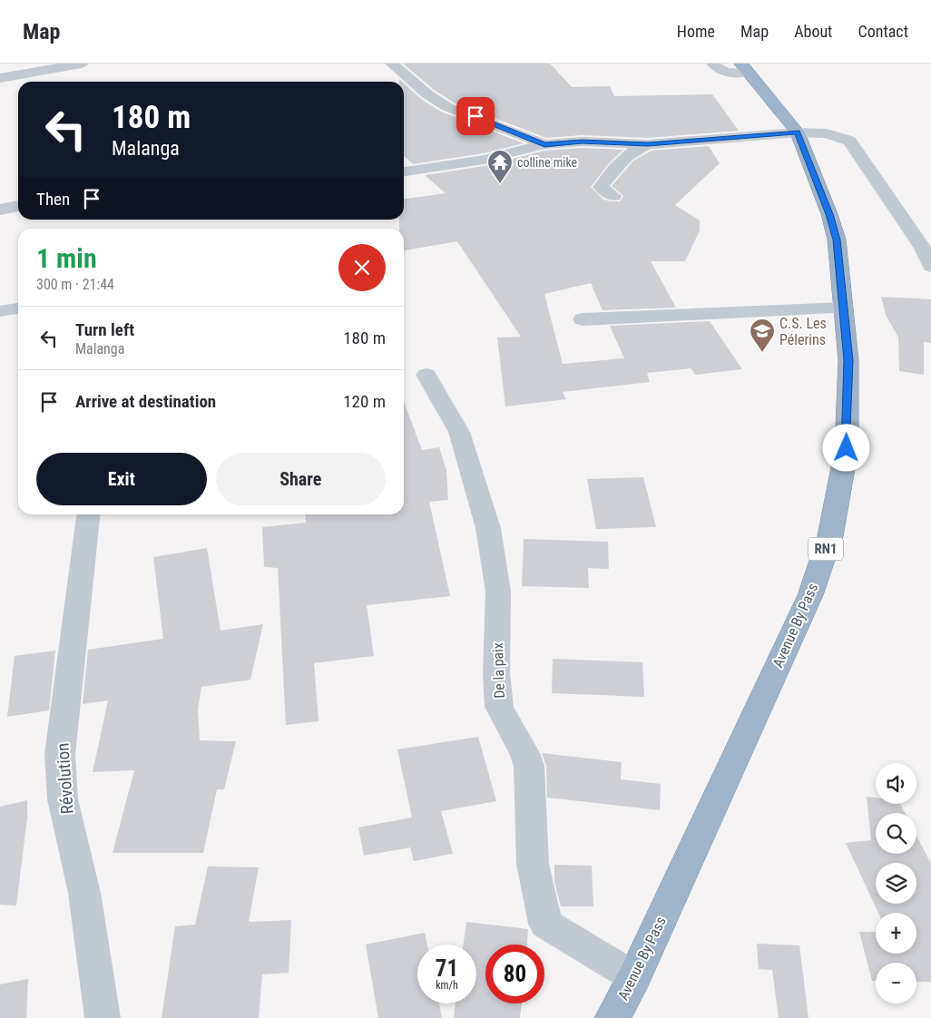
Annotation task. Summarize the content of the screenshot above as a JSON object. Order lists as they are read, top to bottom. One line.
{"streets":{"highway":["RN1","Avenue By Pass"],"street":["De la paix","Révolution"]},"crossings":[["Avenue By Pass","De la paix"]],"places":{"temple":["colline mike"],"school or university":["C.S. Les Pélerins"]},"page":{"header":"Map","nav":["Home","Map","About","Contact"],"turn":["180 m","Malanga"],"then":"Then","heading":["1 min","300 m · 21:44"],"list":[{"name":"Turn left","note":"Malanga","value":"180 m"},{"name":"Arrive at destination","value":"120 m"}],"buttons":["Exit","Share"],"map_buttons":["+","−"],"speed":"71 km/h","limit":"80"}}
